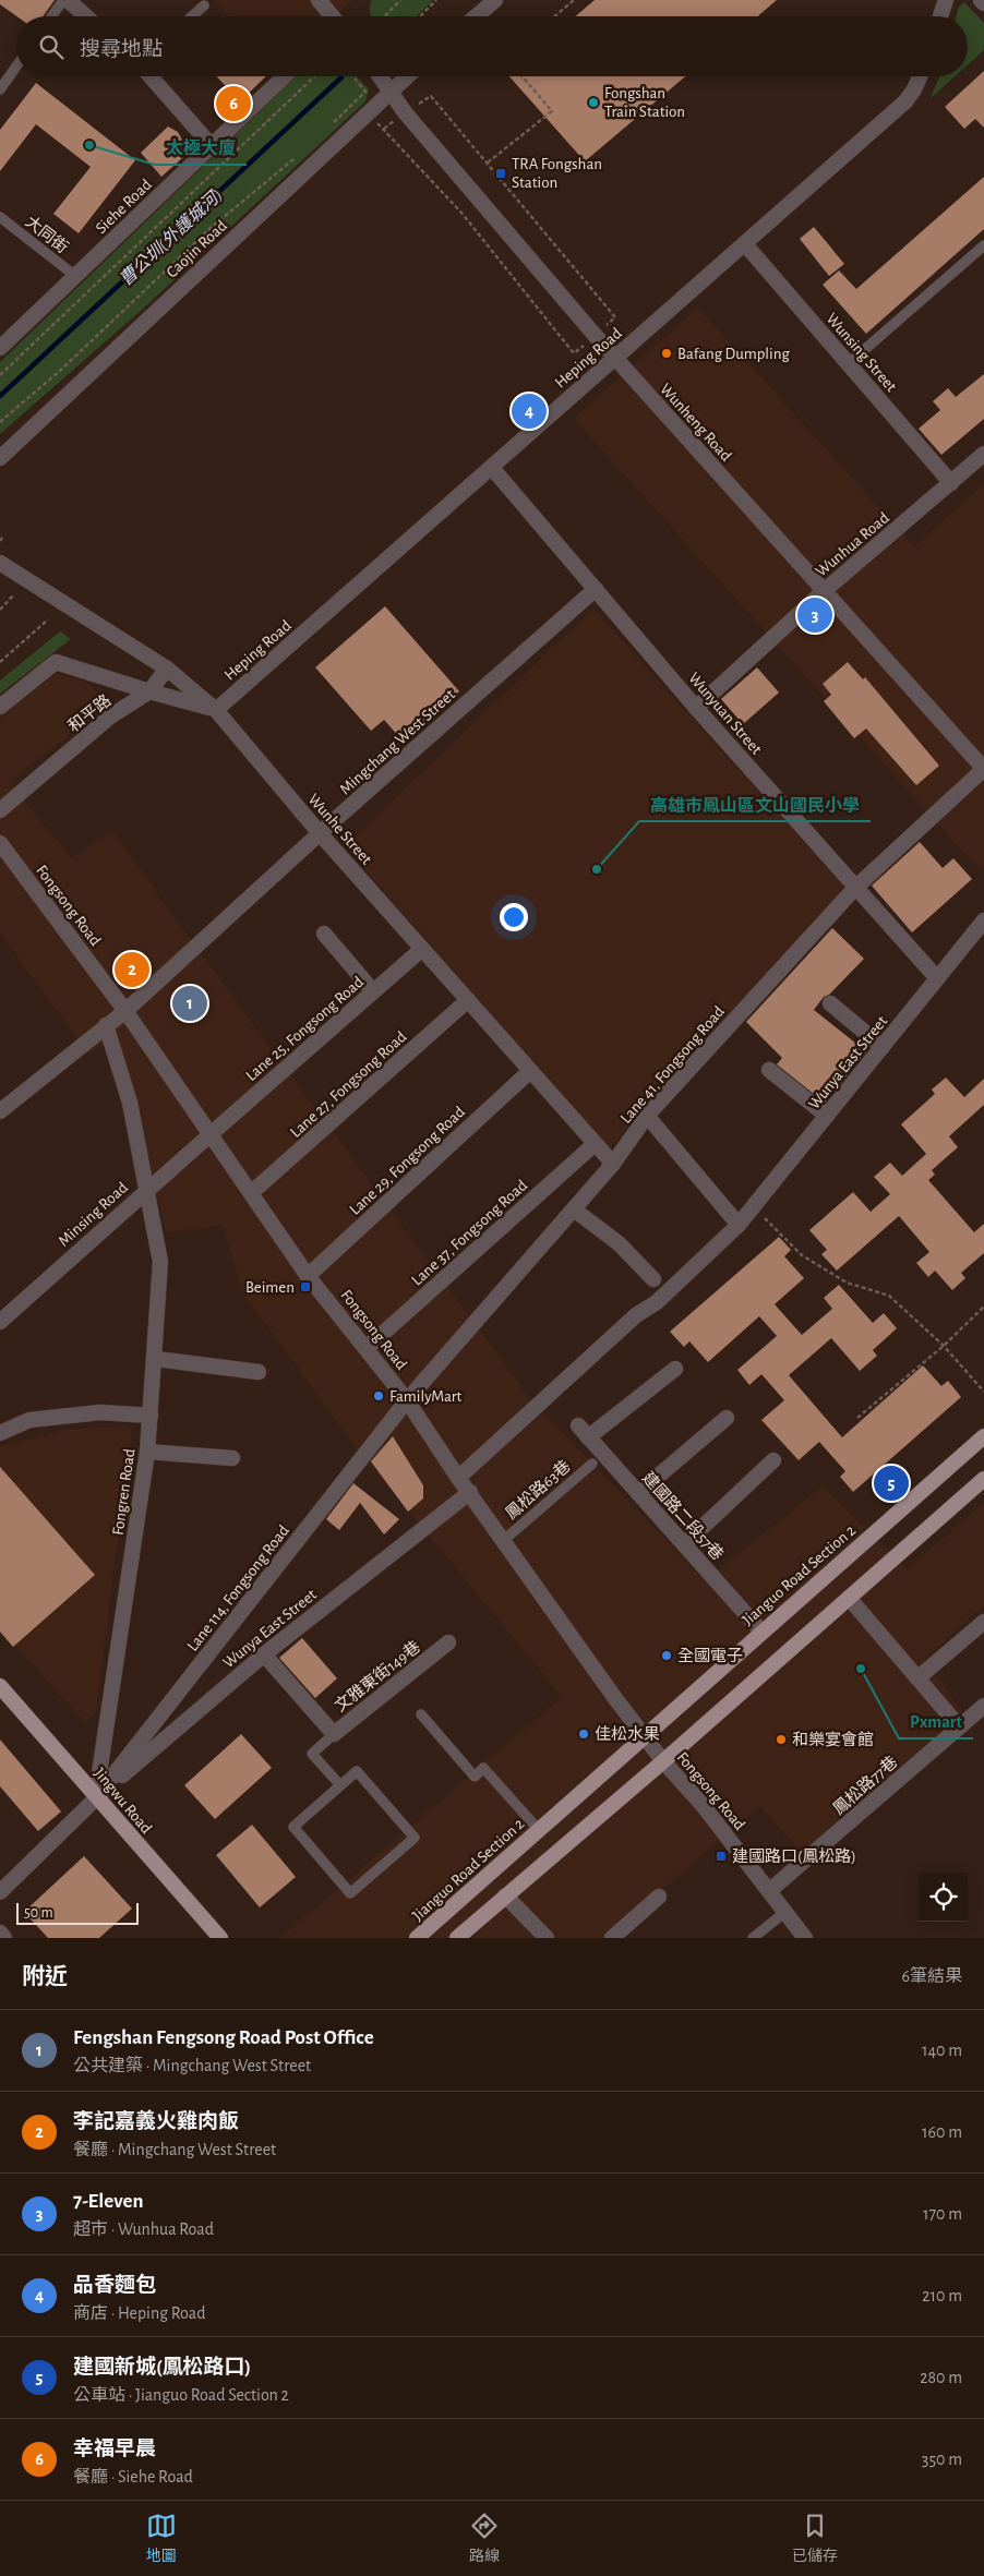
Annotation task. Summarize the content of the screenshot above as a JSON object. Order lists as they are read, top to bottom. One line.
{"streets":{"main road":["Jianguo Road Section 2","Jingwu Road"],"street":["Siehe Road","Caojin Road","Wunsing Street","Heping Road","Wunheng Road","Wunhua Road","和平路","Wunyuan Street","Mingchang West Street","Wunhe Street","Fongsong Road","Lane 25, Fongsong Road","Wunya East Street","Lane 41, Fongsong Road","Lane 27, Fongsong Road","Lane 29, Fongsong Road","Minsing Road","Lane 37, Fongsong Road","Fongren Road","建國路二段57巷","Lane 114, Fongsong Road","文雅東街149巷","鳳松路77巷"],"lane":["大同街","鳳松路63巷"]},"crossings":[["Siehe Road","大同街"],["Caojin Road","Wunheng Road"],["Wunsing Street","Heping Road"],["Wunsing Street","Wunhua Road"],["Heping Road","Wunheng Road"],["Heping Road","Wunyuan Street"],["Heping Road","Wunhe Street"],["Wunheng Road","Wunhua Road"],["Wunheng Road","Lane 41, Fongsong Road"],["Wunhua Road","Wunyuan Street"],["Wunyuan Street","Mingchang West Street"],["Wunyuan Street","Wunya East Street"],["Wunyuan Street","Lane 41, Fongsong Road"],["Mingchang West Street","Wunhe Street"],["Mingchang West Street","Fongsong Road"],["Mingchang West Street","Fongren Road"],["Wunhe Street","Lane 25, Fongsong Road"],["Wunhe Street","Lane 41, Fongsong Road"],["Wunhe Street","Lane 27, Fongsong Road"],["Wunhe Street","Lane 29, Fongsong Road"],["Wunhe Street","Lane 37, Fongsong Road"],["Fongsong Road","Lane 25, Fongsong Road"],["Fongsong Road","Wunya East Street"],["Fongsong Road","Lane 41, Fongsong Road"],["Fongsong Road","Lane 27, Fongsong Road"],["Fongsong Road","Lane 29, Fongsong Road"],["Fongsong Road","Minsing Road"],["Fongsong Road","Lane 37, Fongsong Road"],["Fongsong Road","鳳松路63巷"],["Fongsong Road","Jianguo Road Section 2"],["Fongsong Road","Lane 114, Fongsong Road"],["Fongsong Road","鳳松路77巷"],["Lane 25, Fongsong Road","Minsing Road"],["Wunya East Street","Fongren Road"],["Wunya East Street","Lane 114, Fongsong Road"],["Wunya East Street","文雅東街149巷"],["Wunya East Street","Jingwu Road"],["Lane 41, Fongsong Road","Lane 114, Fongsong Road"],["Minsing Road","Fongren Road"],["Fongren Road","Lane 114, Fongsong Road"],["Fongren Road","Jingwu Road"],["建國路二段57巷","Jianguo Road Section 2"],["Lane 114, Fongsong Road","Jingwu Road"]],"water":["曹公圳(外護城河)"],"places":{"other":["Fongshan Train Station","太極大廈","Bafang Dumpling","高雄市鳳山區文山國民小學","FamilyMart","全國電子","Pxmart","佳松水果","和樂宴會館"],"transit":["TRA Fongshan Station","Beimen","建國路口(鳳松路)"]},"scale_bar":"50 m","page":{"search":"搜尋地點","pins":["6","4","3","2","1","5"],"scale":"50 m","heading":["附近","6筆結果"],"list":[{"mark":"1","name":"Fengshan Fengsong Road Post Office","note":"公共建築 · Mingchang West Street","value":"140 m"},{"mark":"2","name":"李記嘉義火雞肉飯","note":"餐廳 · Mingchang West Street","value":"160 m"},{"mark":"3","name":"7-Eleven","note":"超市 · Wunhua Road","value":"170 m"},{"mark":"4","name":"品香麵包","note":"商店 · Heping Road","value":"210 m"},{"mark":"5","name":"建國新城(鳳松路口)","note":"公車站 · Jianguo Road Section 2","value":"280 m"},{"mark":"6","name":"幸福早晨","note":"餐廳 · Siehe Road","value":"350 m"}],"nav":["地圖","路線","已儲存"]}}
